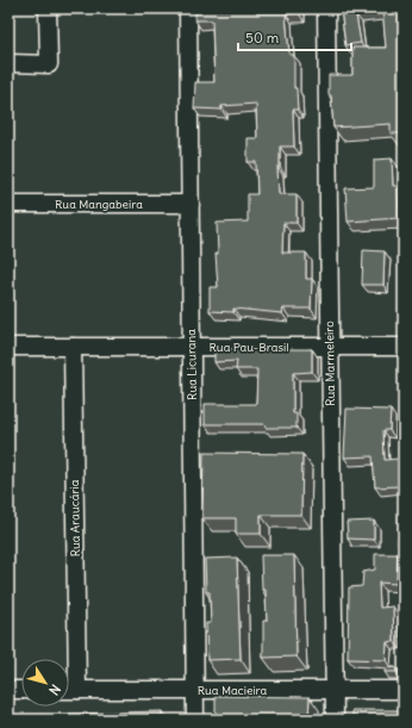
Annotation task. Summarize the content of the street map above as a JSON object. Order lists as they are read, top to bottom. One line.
{"streets":{"street":["Rua Mangabeira","Rua Pau-Brasil","Rua Marmeleiro","Rua Licurana","Rua Araucária","Rua Macieira"]},"crossings":[["Rua Mangabeira","Rua Licurana"],["Rua Pau-Brasil","Rua Marmeleiro"],["Rua Pau-Brasil","Rua Licurana"],["Rua Pau-Brasil","Rua Araucária"],["Rua Marmeleiro","Rua Macieira"],["Rua Licurana","Rua Macieira"],["Rua Araucária","Rua Macieira"]],"scale_bar":"50 m","north":"bottom right"}
